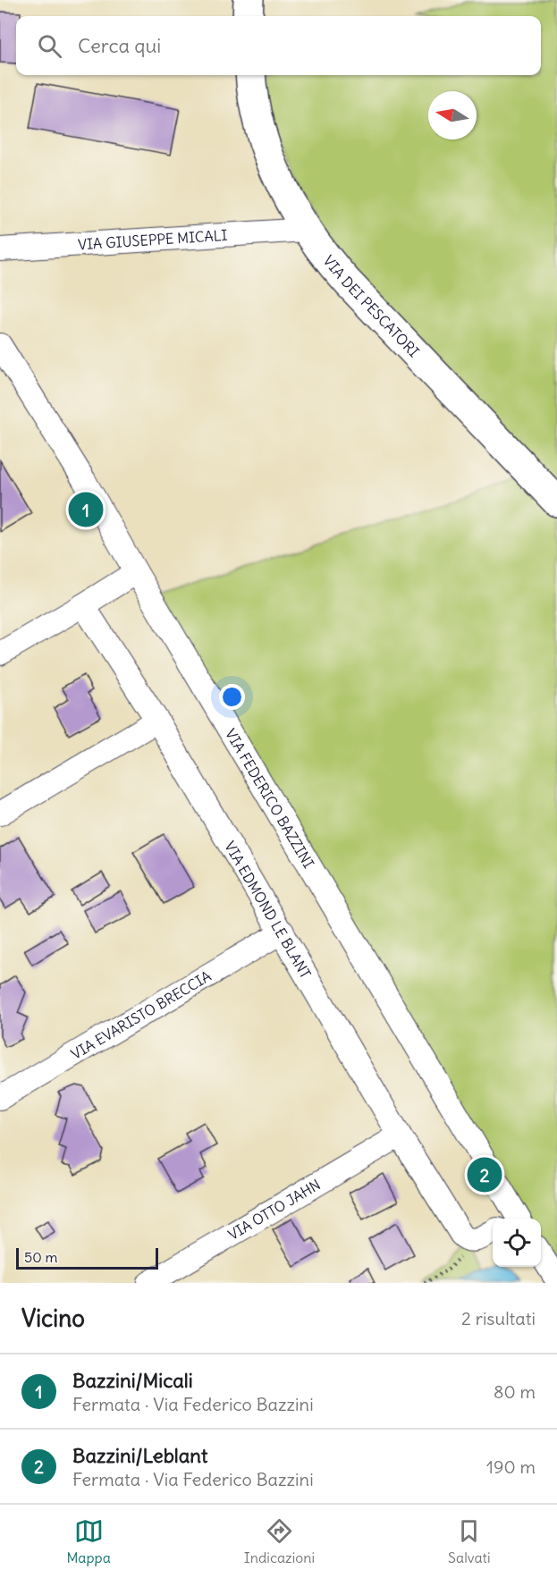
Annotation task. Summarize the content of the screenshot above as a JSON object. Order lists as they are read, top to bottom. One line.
{"streets":{"street":["VIA GIUSEPPE MICALI","VIA DEI PESCATORI","VIA FEDERICO BAZZINI","VIA EDMOND LE BLANT","VIA EVARISTO BRECCIA","VIA OTTO JAHN"]},"crossings":[["VIA GIUSEPPE MICALI","VIA DEI PESCATORI"],["VIA EDMOND LE BLANT","VIA EVARISTO BRECCIA"],["VIA EDMOND LE BLANT","VIA OTTO JAHN"]],"scale_bar":"50 m","north":"left","page":{"search":"Cerca qui","pins":["1","2"],"scale":"50 m","heading":["Vicino","2 risultati"],"list":[{"mark":"1","name":"Bazzini/Micali","note":"Fermata · Via Federico Bazzini","value":"80 m"},{"mark":"2","name":"Bazzini/Leblant","note":"Fermata · Via Federico Bazzini","value":"190 m"}],"nav":["Mappa","Indicazioni","Salvati"]}}
